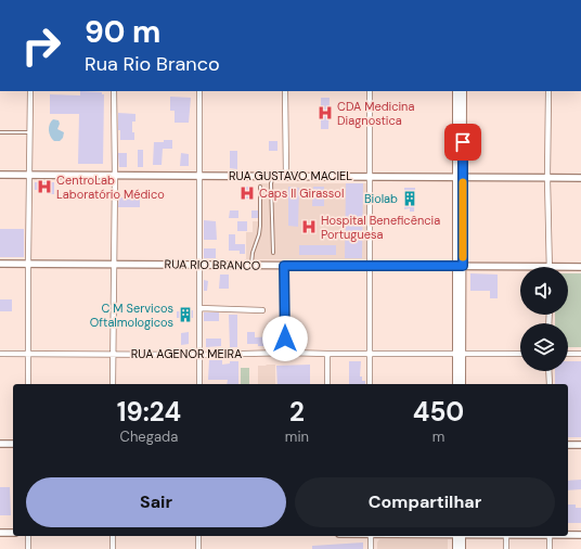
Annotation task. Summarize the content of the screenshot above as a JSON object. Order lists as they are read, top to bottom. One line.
{"streets":{"street":["RUA GUSTAVO MACIEL","RUA RIO BRANCO","RUA AGENOR MEIRA"]},"places":{"hospital":["CDA Medicina Diagnostica","CentroLab Laboratório Médico","Caps II Girassol","Hospital Beneficência Portuguesa"],"building":["Biolab","C M Servicos Oftalmologicos"]},"page":{"turn":["90 m","Rua Rio Branco"],"eta":["19:24","Chegada","2","min","450","m"],"buttons":["Sair","Compartilhar"]}}
